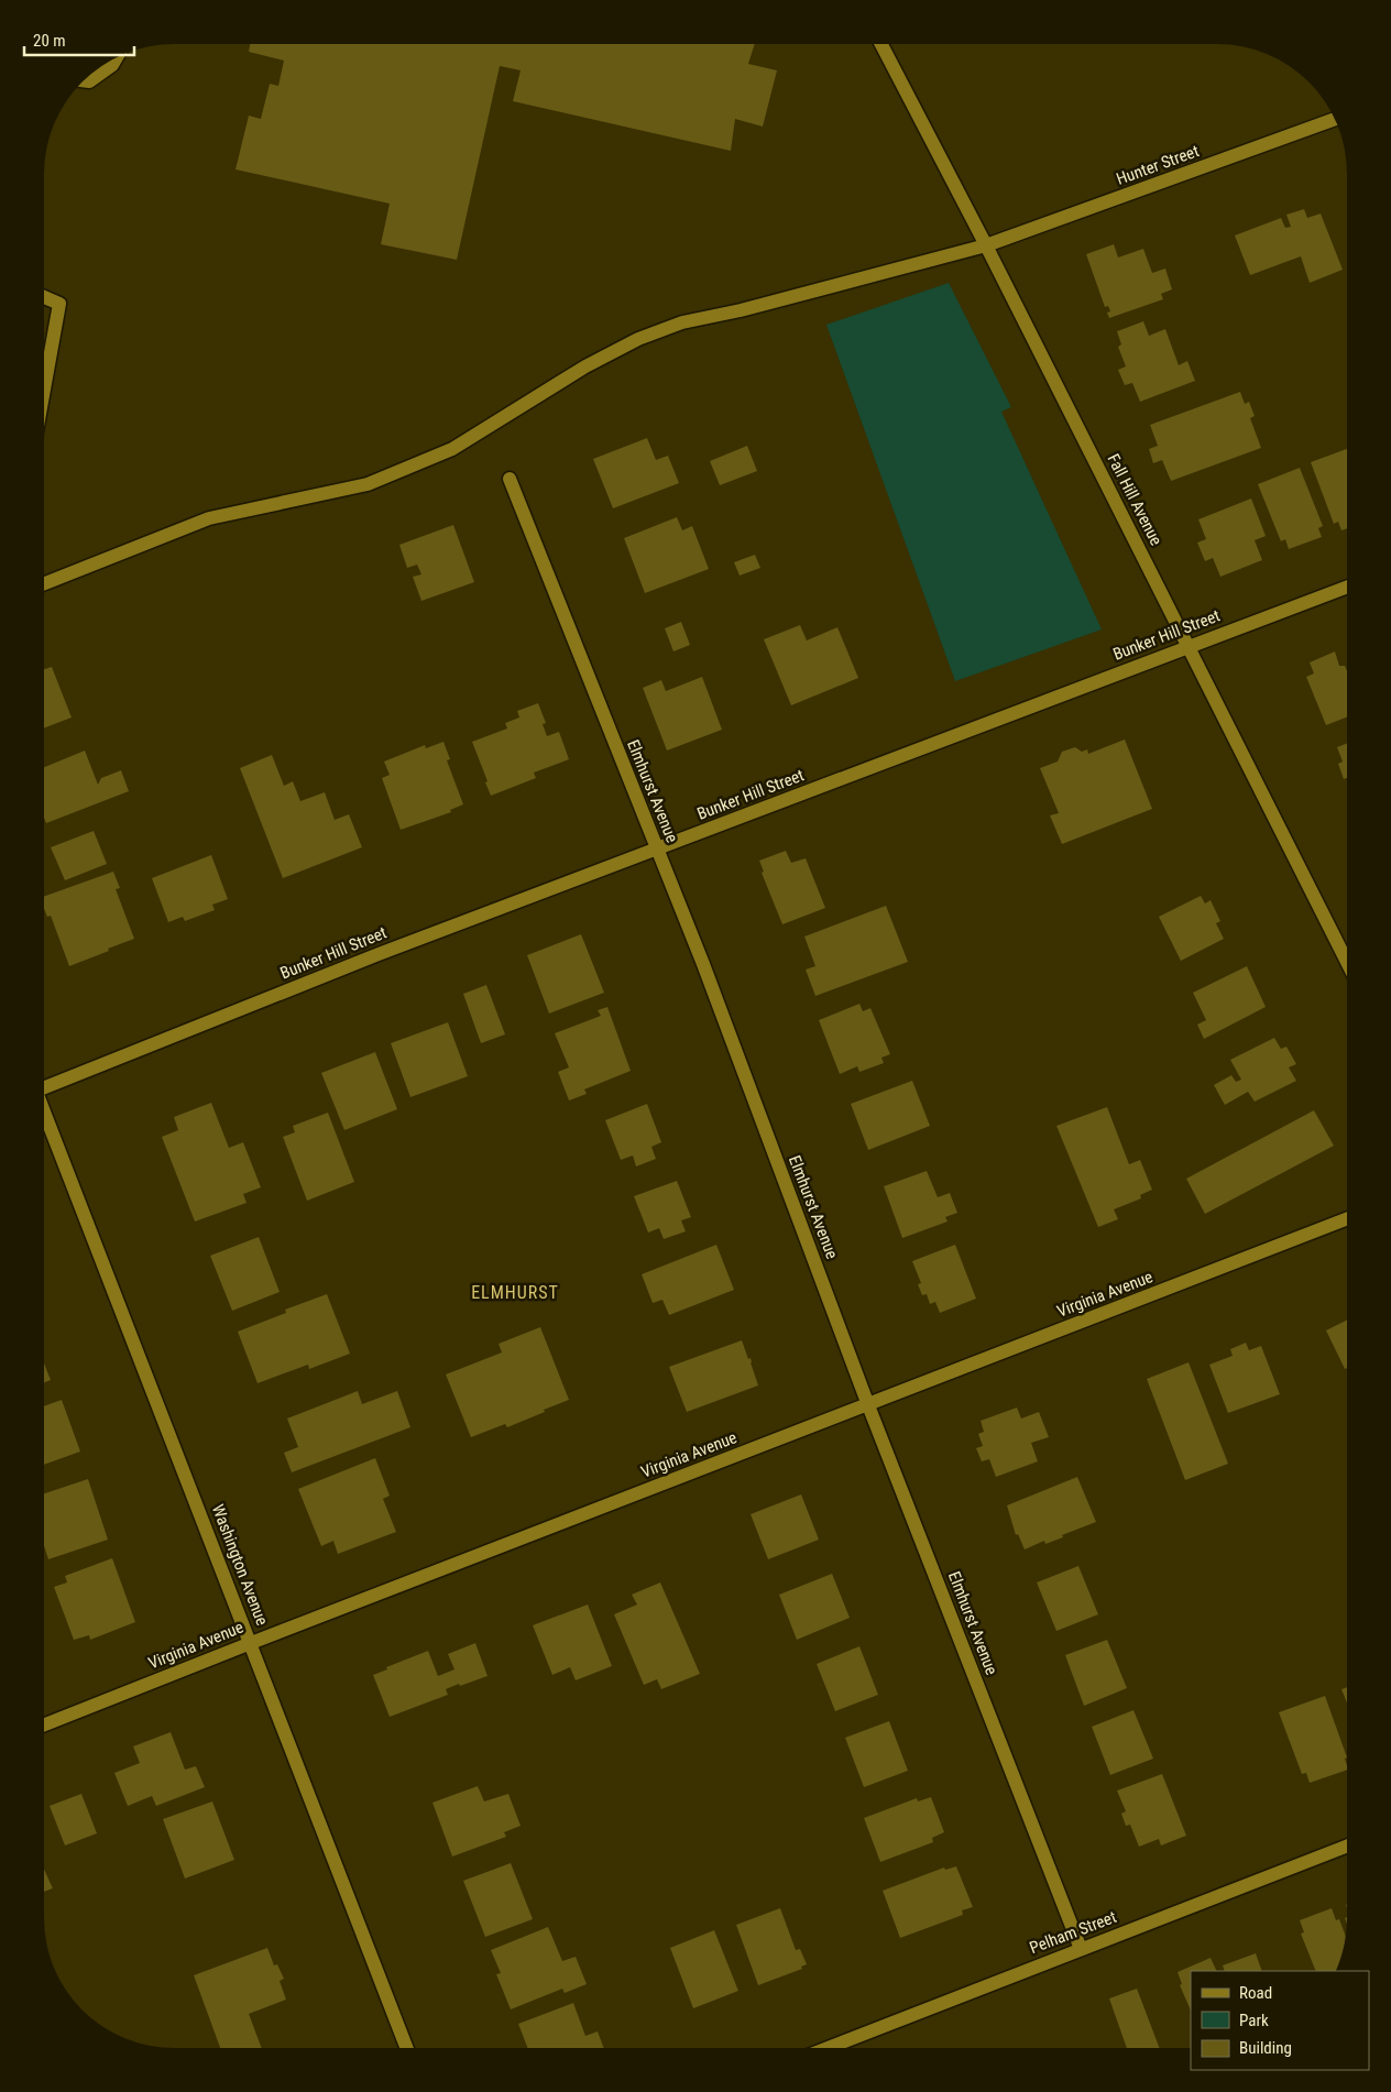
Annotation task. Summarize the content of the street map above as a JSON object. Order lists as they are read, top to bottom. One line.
{"streets":{"street":["Hunter Street","Fall Hill Avenue","Bunker Hill Street","Elmhurst Avenue","Virginia Avenue","Washington Avenue","Pelham Street"]},"crossings":[["Hunter Street","Fall Hill Avenue"],["Fall Hill Avenue","Bunker Hill Street"],["Bunker Hill Street","Elmhurst Avenue"],["Elmhurst Avenue","Virginia Avenue"],["Elmhurst Avenue","Pelham Street"],["Virginia Avenue","Washington Avenue"]],"districts":["ELMHURST"],"legend":["Road","Park","Building"],"scale_bar":"20 m"}
